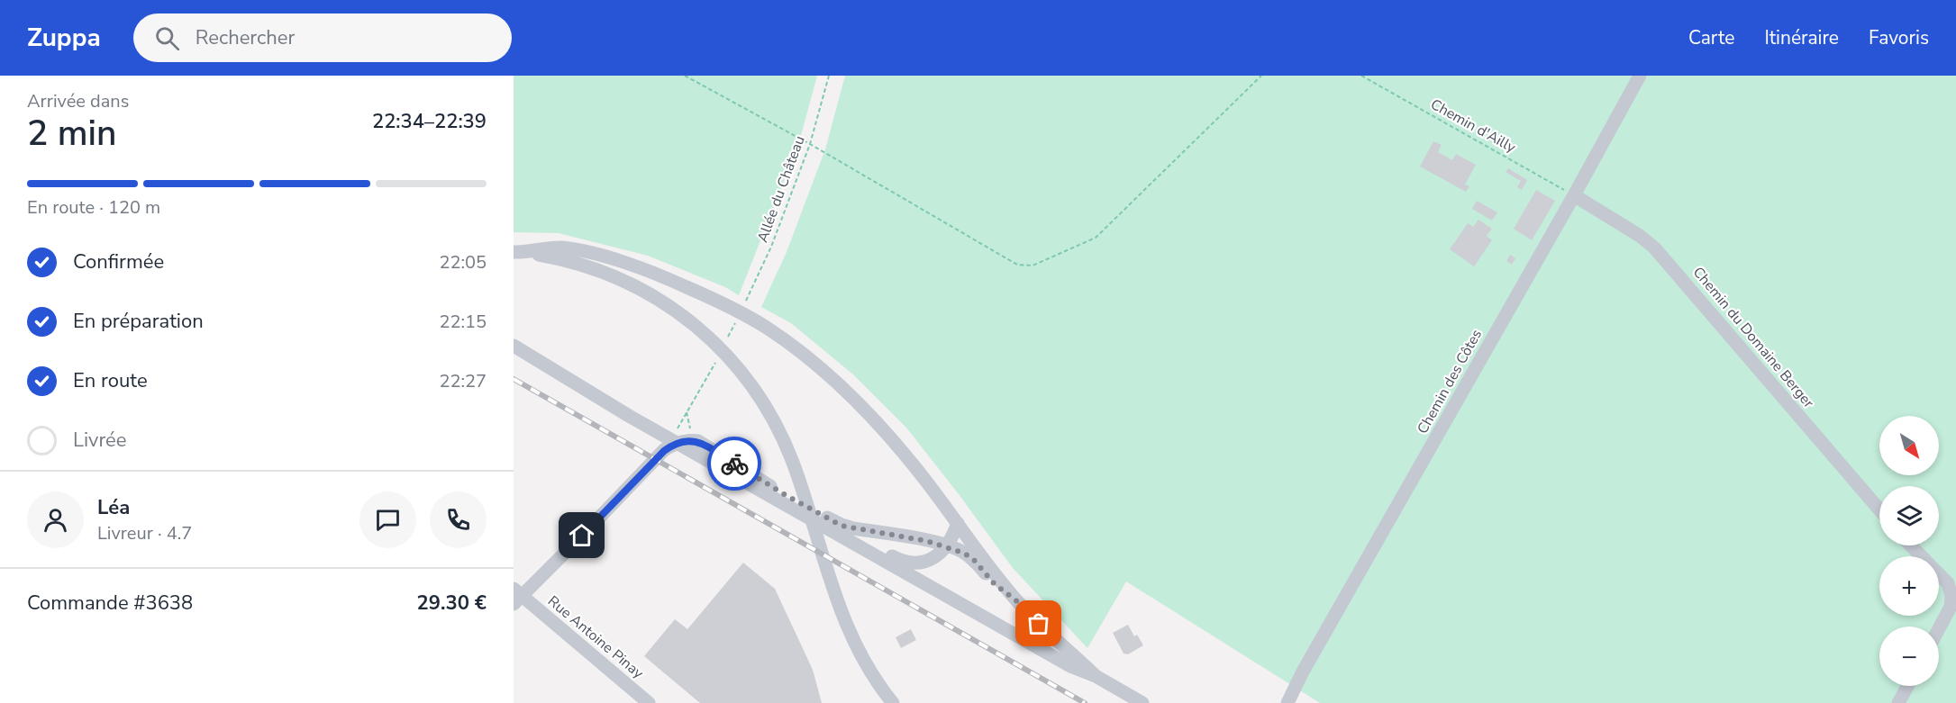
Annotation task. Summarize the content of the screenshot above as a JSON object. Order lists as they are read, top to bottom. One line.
{"streets":{"street":["Chemin du Domaine Berger","Chemin des Côtes","Rue Antoine Pinay"],"path":["Chemin d'Ailly","Allée du Château"]},"crossings":[["Chemin d'Ailly","Chemin du Domaine Berger"],["Chemin d'Ailly","Chemin des Côtes"],["Chemin du Domaine Berger","Chemin des Côtes"]],"north":"bottom right","page":{"header":"Zuppa","search":"Rechercher","nav":["Carte","Itinéraire","Favoris"],"heading":["2 min","Arrivée dans","22:34–22:39"],"panel":["Léa","Livreur · 4.7","Commande #3638","29.30 €"],"bar":"En route · 120 m","list":[["Confirmée","22:05"],["En préparation","22:15"],["En route","22:27"],"Livrée"],"map_buttons":["+","−"]}}
